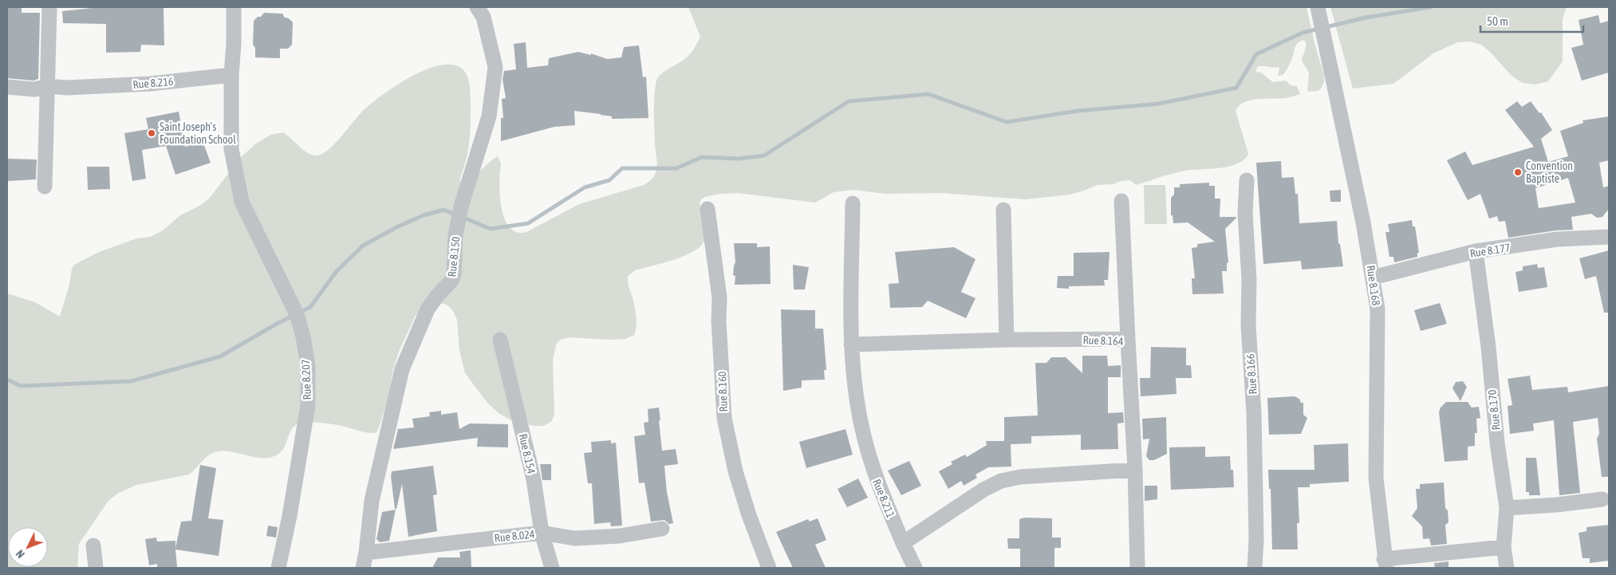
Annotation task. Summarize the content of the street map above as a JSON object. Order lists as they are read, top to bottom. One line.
{"streets":{"street":["Rue 8.216","Rue 8.177","Rue 8.150","Rue 8.168","Rue 8.164","Rue 8.166","Rue 8.207","Rue 8.160","Rue 8.170","Rue 8.154","Rue 8.211","Rue 8.024"]},"crossings":[["Rue 8.216","Rue 8.207"],["Rue 8.177","Rue 8.168"],["Rue 8.177","Rue 8.170"],["Rue 8.150","Rue 8.024"],["Rue 8.164","Rue 8.211"],["Rue 8.154","Rue 8.024"]],"places":["Saint Joseph's Foundation School","Convention Baptiste"],"scale_bar":"50 m","north":"bottom left"}
